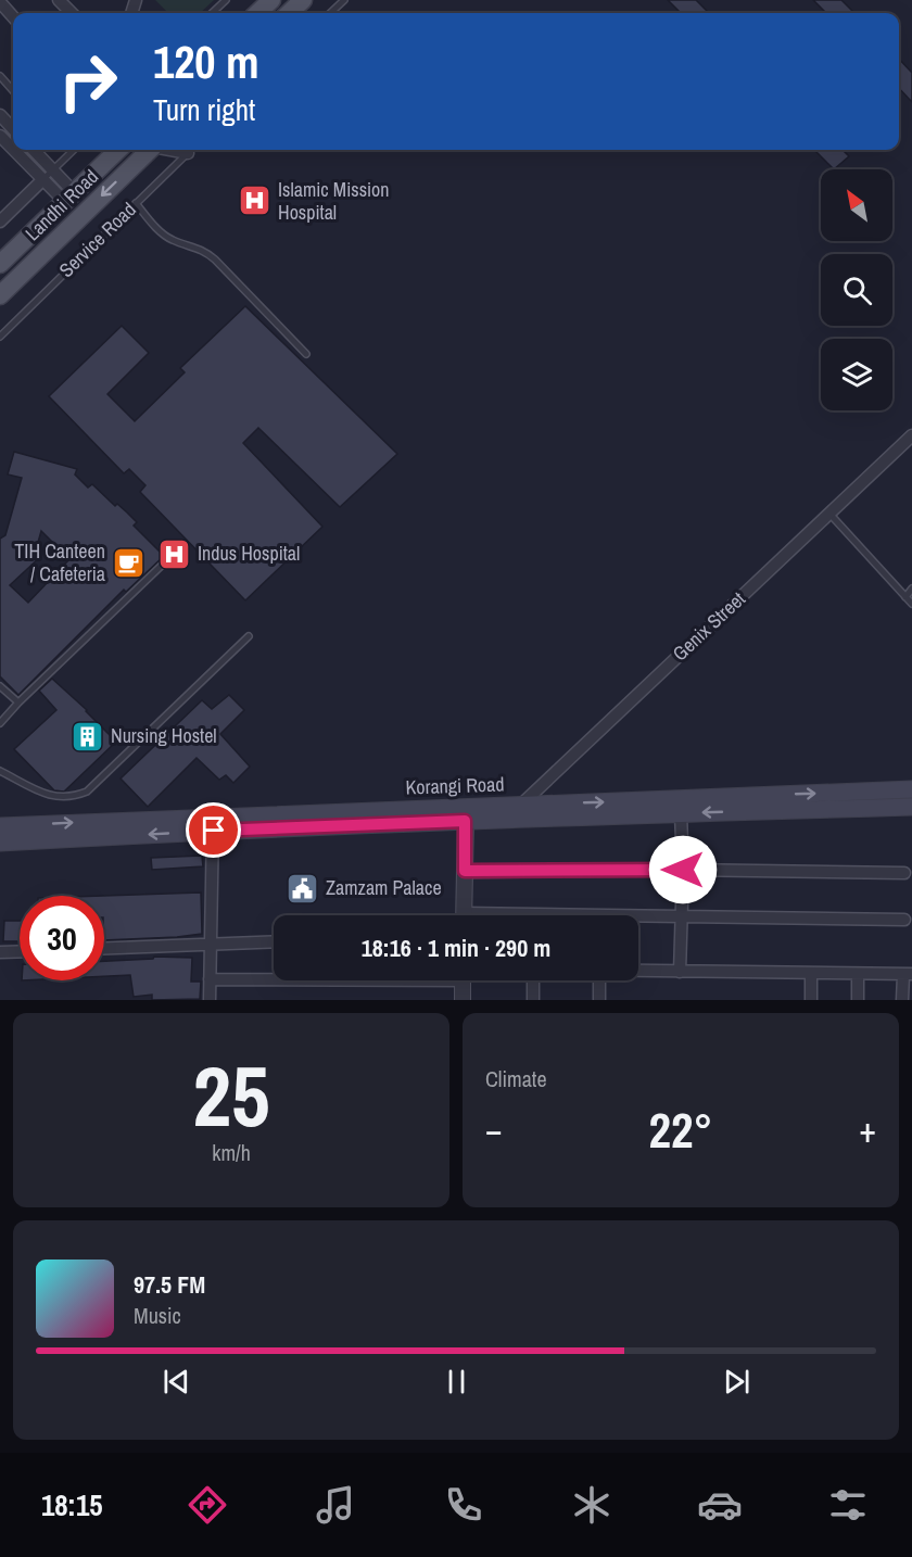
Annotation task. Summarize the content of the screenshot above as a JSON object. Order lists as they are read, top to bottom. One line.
{"streets":{"main road":["Landhi Road","Korangi Road"],"street":["Genix Street"],"lane":["Service Road"]},"crossings":[["Genix Street","Korangi Road"]],"places":{"hospital":["Islamic Mission Hospital","Indus Hospital"],"cafe":["TIH Canteen / Cafeteria"],"building":["Nursing Hostel"],"public building":["Zamzam Palace"]},"north":"top left","page":{"turn":["120 m","Turn right"],"limit":"30","trip":"18:16 · 1 min · 290 m","tile":[["25","km/h"],"Climate"],"heat":["−","22°","+"],"song":["97.5 FM","Music"],"tabs":"18:15"}}
